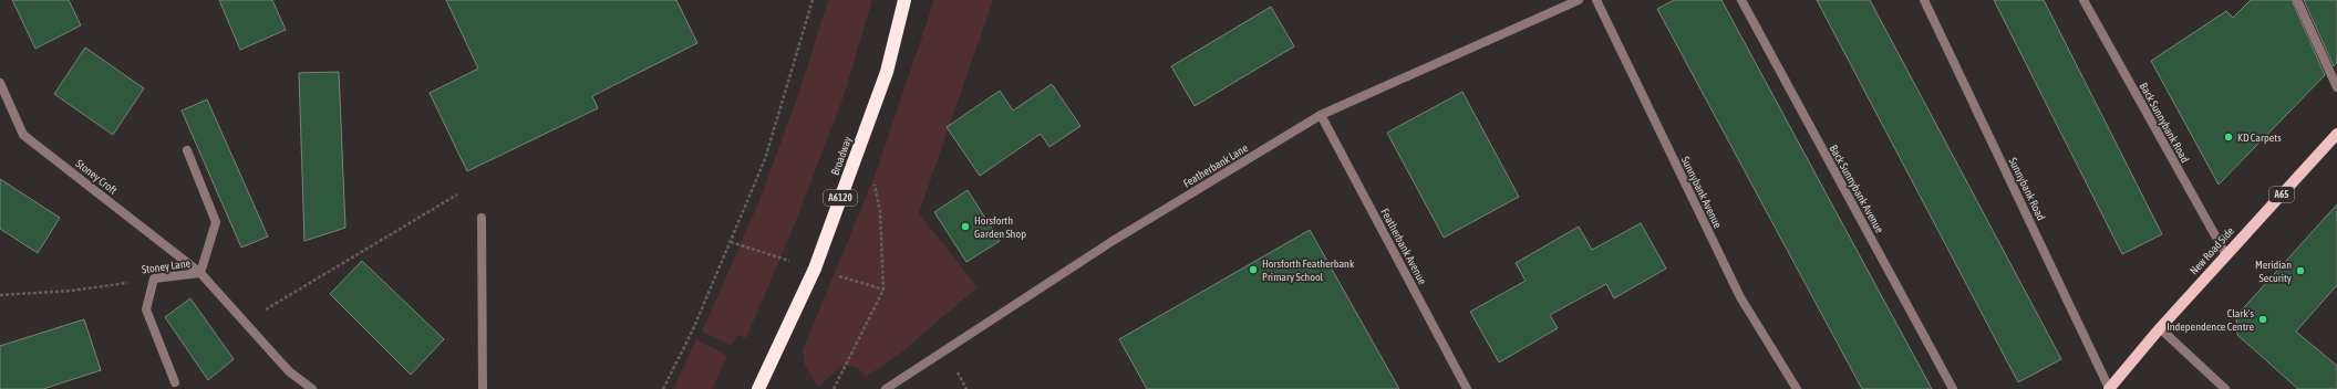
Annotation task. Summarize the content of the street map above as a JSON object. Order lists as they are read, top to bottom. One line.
{"streets":{"highway":["Broadway","A6120"],"main road":["A65","New Road Side"],"street":["Back Sunnybank Road","Featherbank Lane","Stoney Croft","Back Sunnybank Avenue","Sunnybank Road","Sunnybank Avenue","Featherbank Avenue","Stoney Lane"]},"crossings":[["Back Sunnybank Road","New Road Side"],["Featherbank Lane","Featherbank Avenue"],["Stoney Croft","Stoney Lane"],["Sunnybank Road","New Road Side"]],"places":["KD Carpets","Horsforth Garden Shop","Horsforth Featherbank Primary School","Meridian Security","Clark's Independence Centre"]}
